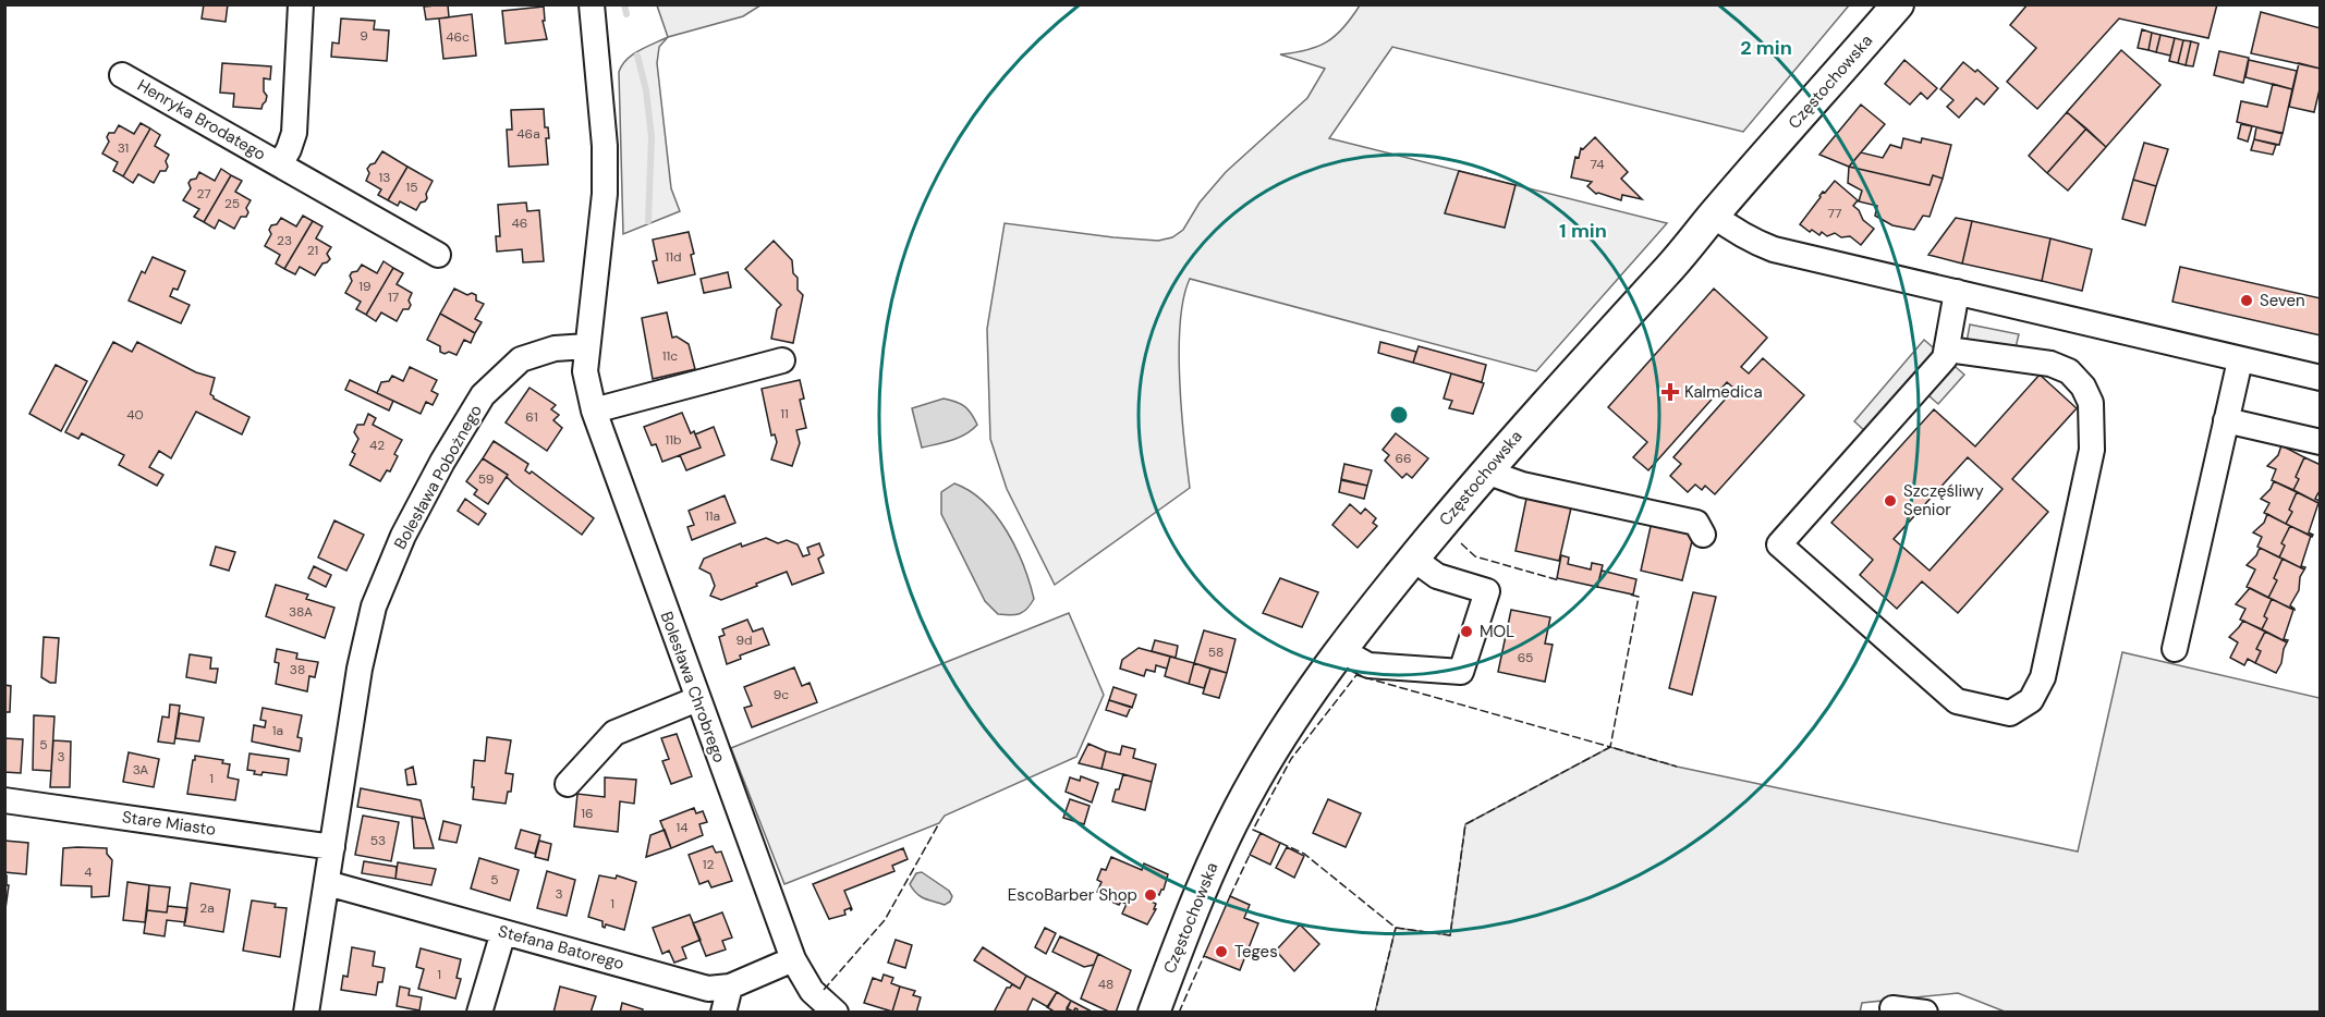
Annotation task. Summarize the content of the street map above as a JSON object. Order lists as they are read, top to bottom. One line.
{"streets":{"main road":["Częstochowska"],"street":["Henryka Brodatego","Bolesława Pobożnego","Bolesława Chrobrego","Stare Miasto","Stefana Batorego"]},"crossings":[["Bolesława Pobożnego","Bolesława Chrobrego"],["Bolesława Pobożnego","Stare Miasto"],["Bolesława Pobożnego","Stefana Batorego"],["Bolesława Chrobrego","Stefana Batorego"]],"places":{"other":["Seven","Szczęśliwy Senior","MOL","EscoBarber Shop","Teges"],"health":["Kalmedica"]},"house_numbers":["9","46c","46a","31","74","13","15","27","25","77","46","23","21","11d","19","17","11c","11","40","61","11b","42","66","59","11a","38A","9d","58","65","38","9c","1a","5","3","3A","1","16","14","53","12","4","5","3","1","2a","1","48"],"rings":["2 min","1 min"]}
